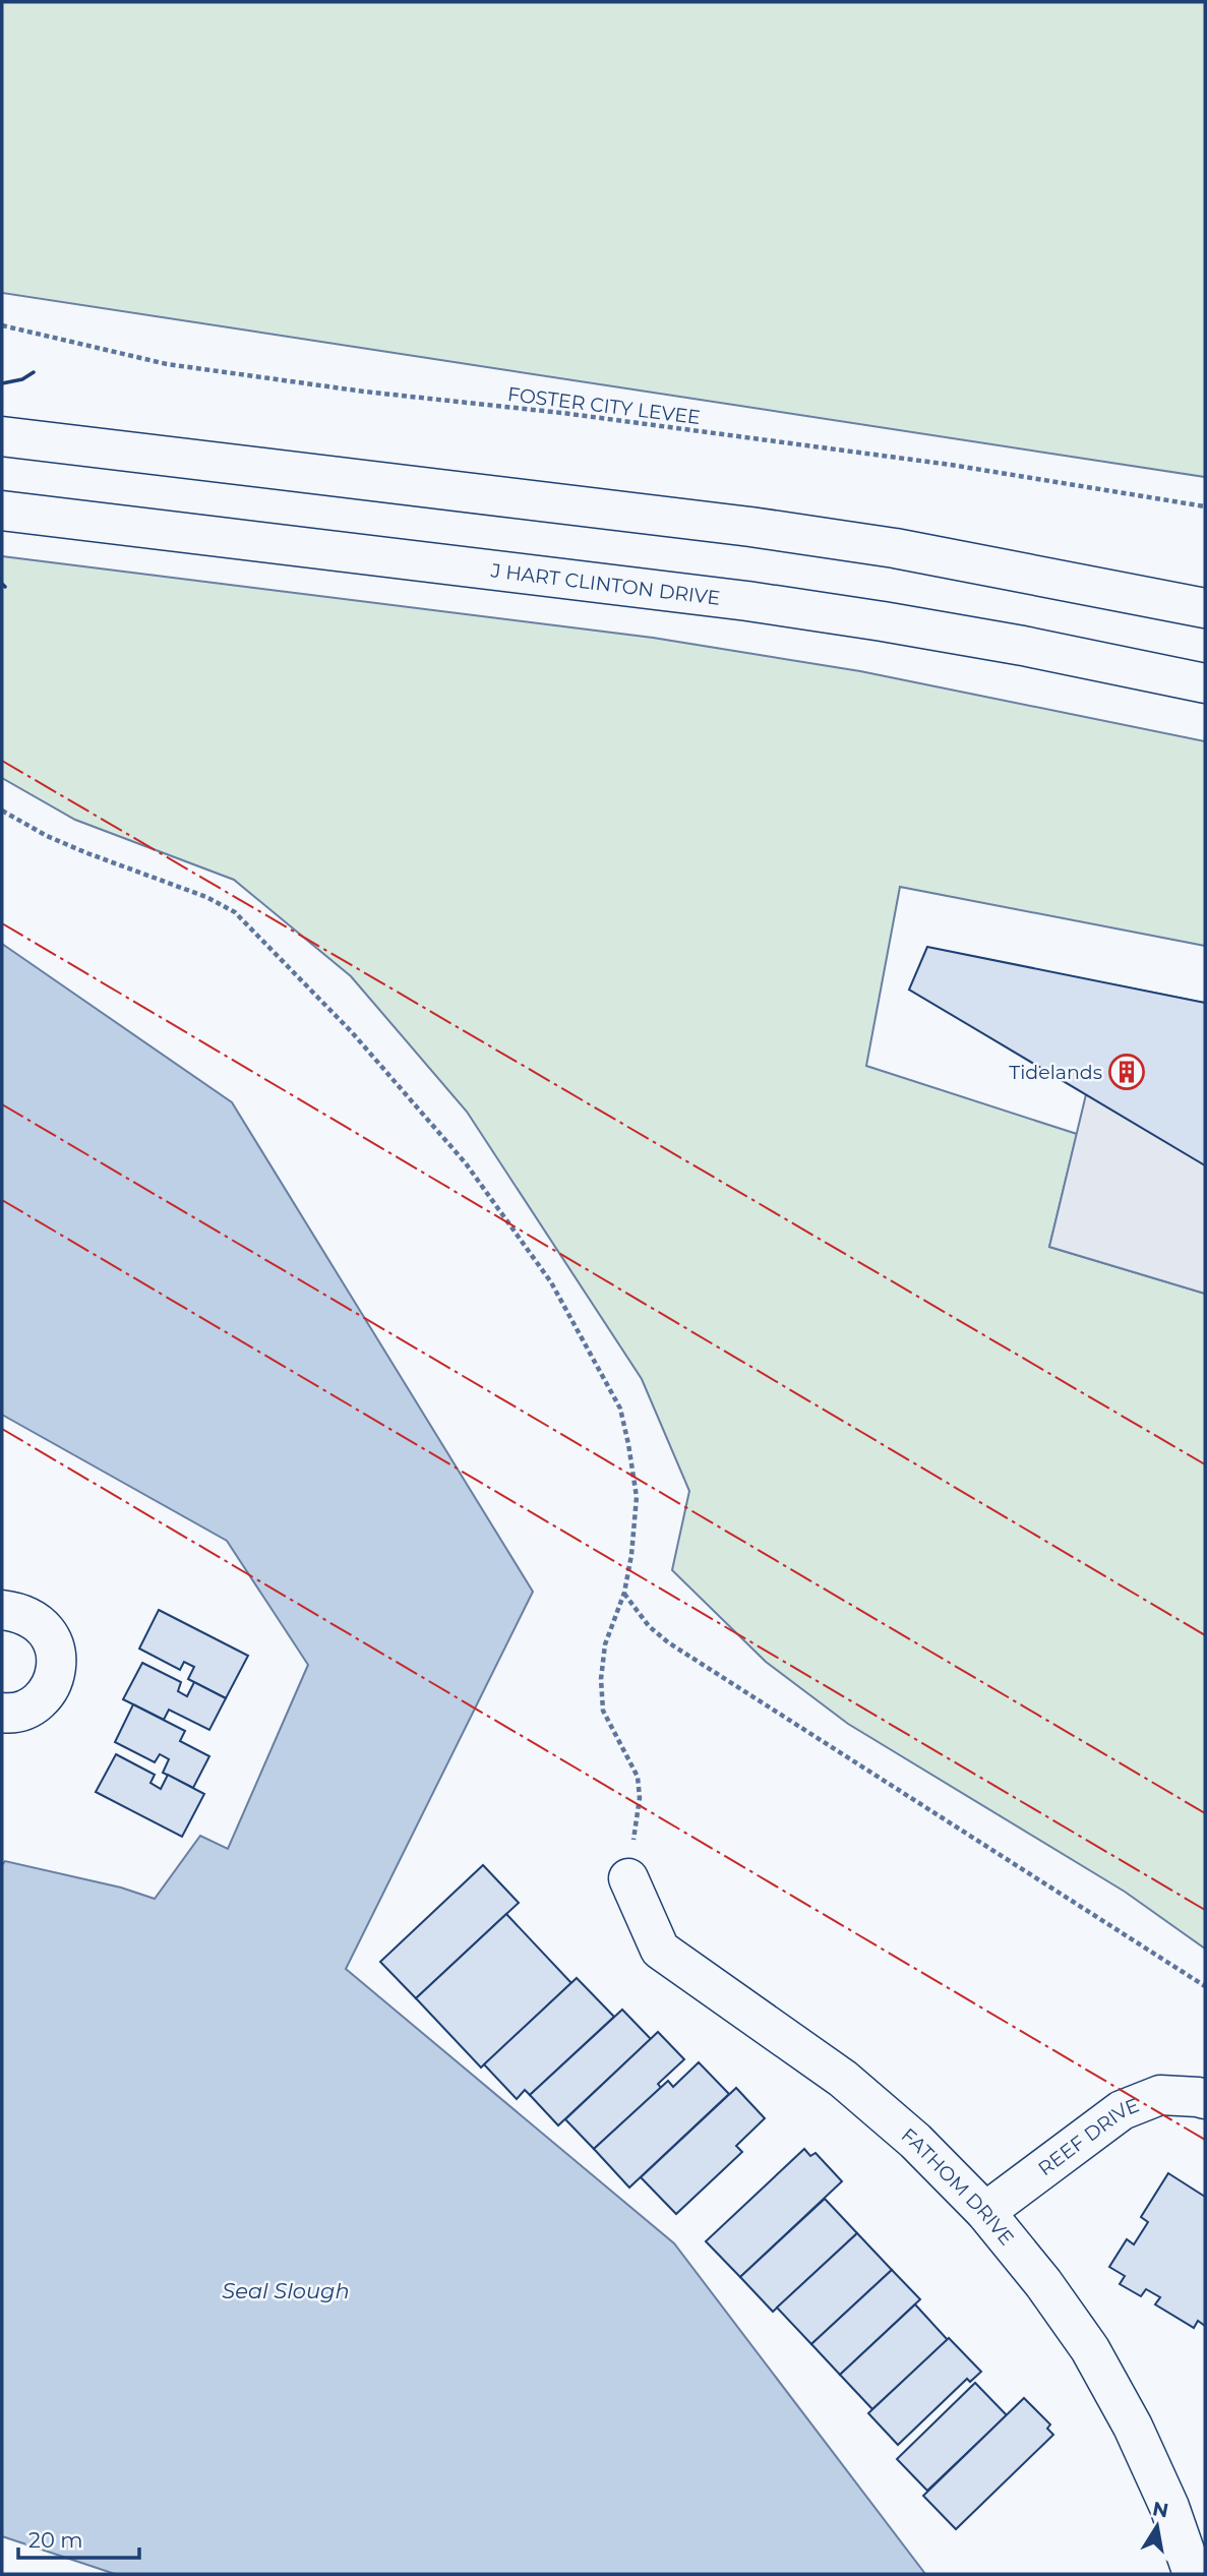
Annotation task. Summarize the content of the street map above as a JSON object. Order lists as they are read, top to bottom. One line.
{"streets":{"main road":["J HART CLINTON DRIVE","REEF DRIVE","FATHOM DRIVE"],"path":["FOSTER CITY LEVEE"]},"crossings":[["REEF DRIVE","FATHOM DRIVE"]],"water":["Seal Slough"],"places":{"building":["Tidelands"]},"scale_bar":"20 m","north":"top"}
